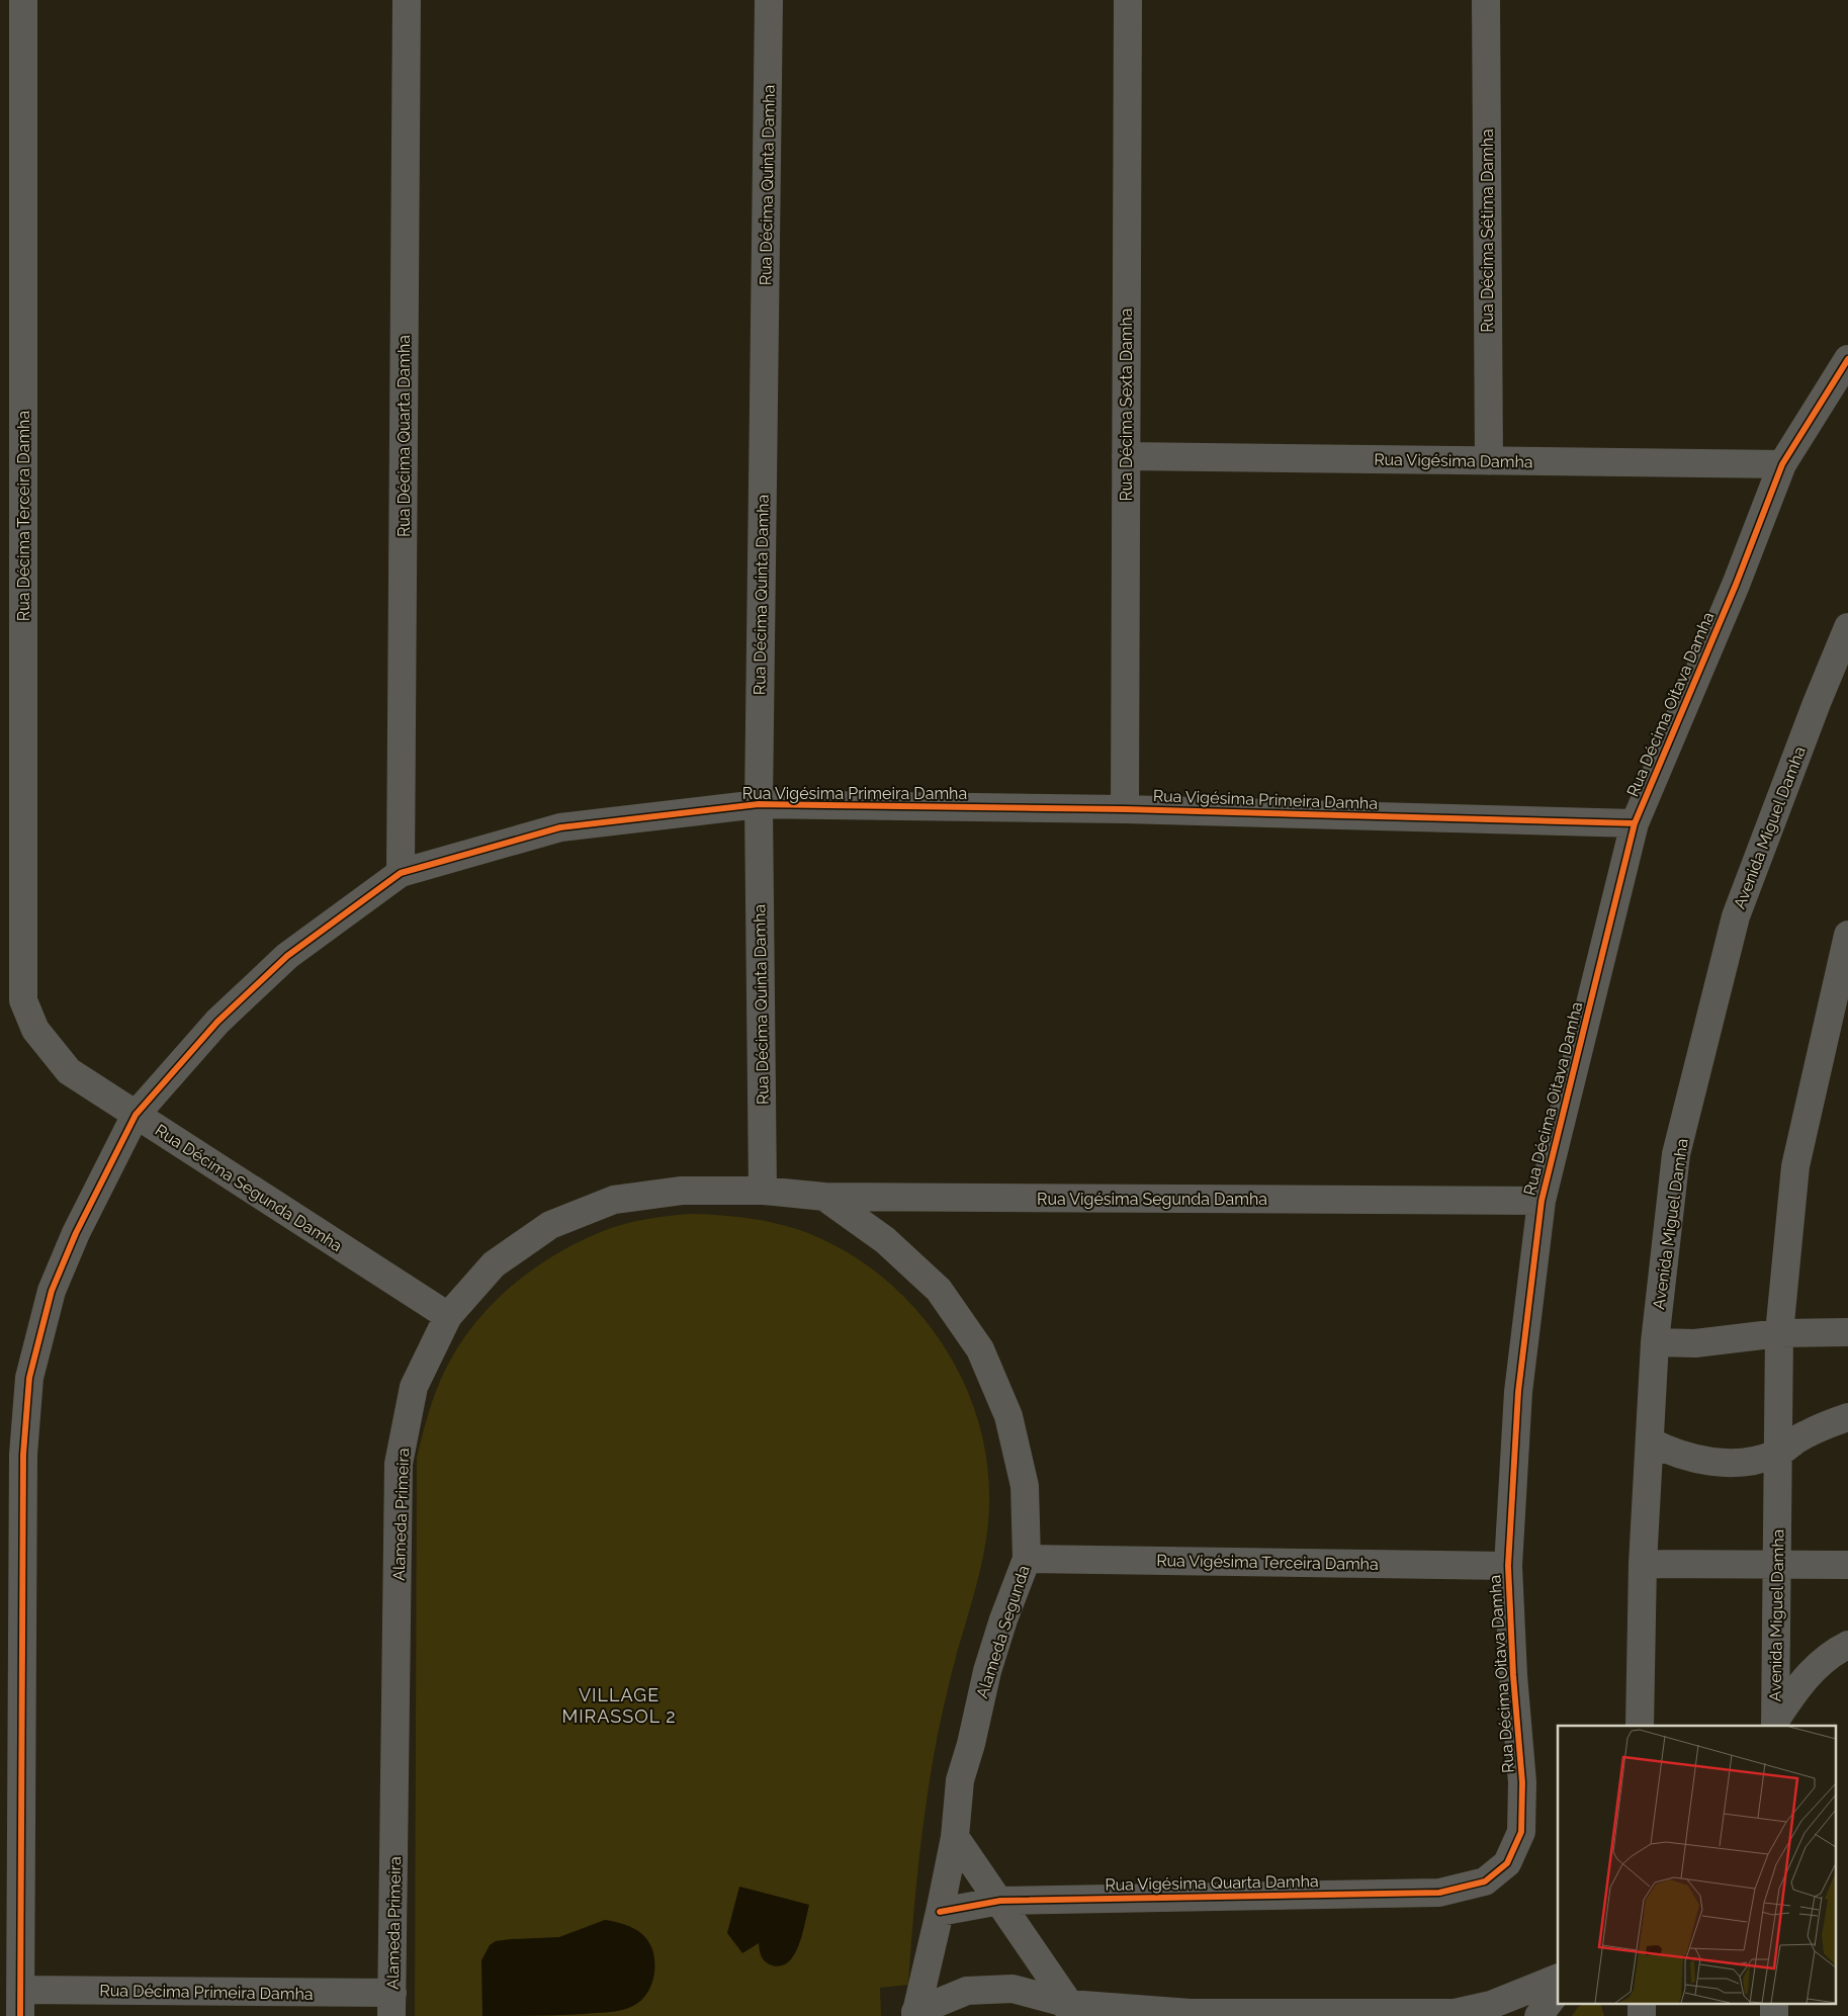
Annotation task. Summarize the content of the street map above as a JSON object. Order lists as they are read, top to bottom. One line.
{"streets":{"street":["Rua Décima Quinta Damha","Rua Décima Sétima Damha","Rua Décima Sexta Damha","Rua Décima Quarta Damha","Rua Vigésima Damha","Rua Décima Terceira Damha","Rua Décima Oitava Damha","Rua Vigésima Primeira Damha","Avenida Miguel Damha","Rua Décima Segunda Damha","Rua Vigésima Segunda Damha","Alameda Primeira","Rua Vigésima Terceira Damha","Alameda Segunda","Rua Vigésima Quarta Damha","Rua Décima Primeira Damha"]},"crossings":[["Rua Décima Quinta Damha","Rua Vigésima Primeira Damha"],["Rua Décima Quinta Damha","Rua Vigésima Segunda Damha"],["Rua Décima Quinta Damha","Alameda Primeira"],["Rua Décima Sétima Damha","Rua Vigésima Damha"],["Rua Décima Sexta Damha","Rua Vigésima Damha"],["Rua Décima Sexta Damha","Rua Vigésima Primeira Damha"],["Rua Décima Quarta Damha","Rua Vigésima Primeira Damha"],["Rua Vigésima Damha","Rua Décima Oitava Damha"],["Rua Décima Terceira Damha","Rua Décima Segunda Damha"],["Rua Décima Oitava Damha","Rua Vigésima Primeira Damha"],["Rua Décima Oitava Damha","Rua Vigésima Segunda Damha"],["Rua Décima Oitava Damha","Rua Vigésima Terceira Damha"],["Rua Décima Oitava Damha","Rua Vigésima Quarta Damha"],["Rua Vigésima Primeira Damha","Rua Décima Segunda Damha"],["Rua Vigésima Primeira Damha","Rua Décima Primeira Damha"],["Rua Décima Segunda Damha","Alameda Primeira"],["Rua Vigésima Segunda Damha","Alameda Primeira"],["Rua Vigésima Segunda Damha","Alameda Segunda"],["Alameda Primeira","Rua Décima Primeira Damha"],["Rua Vigésima Terceira Damha","Alameda Segunda"],["Alameda Segunda","Rua Vigésima Quarta Damha"]],"districts":["VILLAGE MIRASSOL 2"]}
